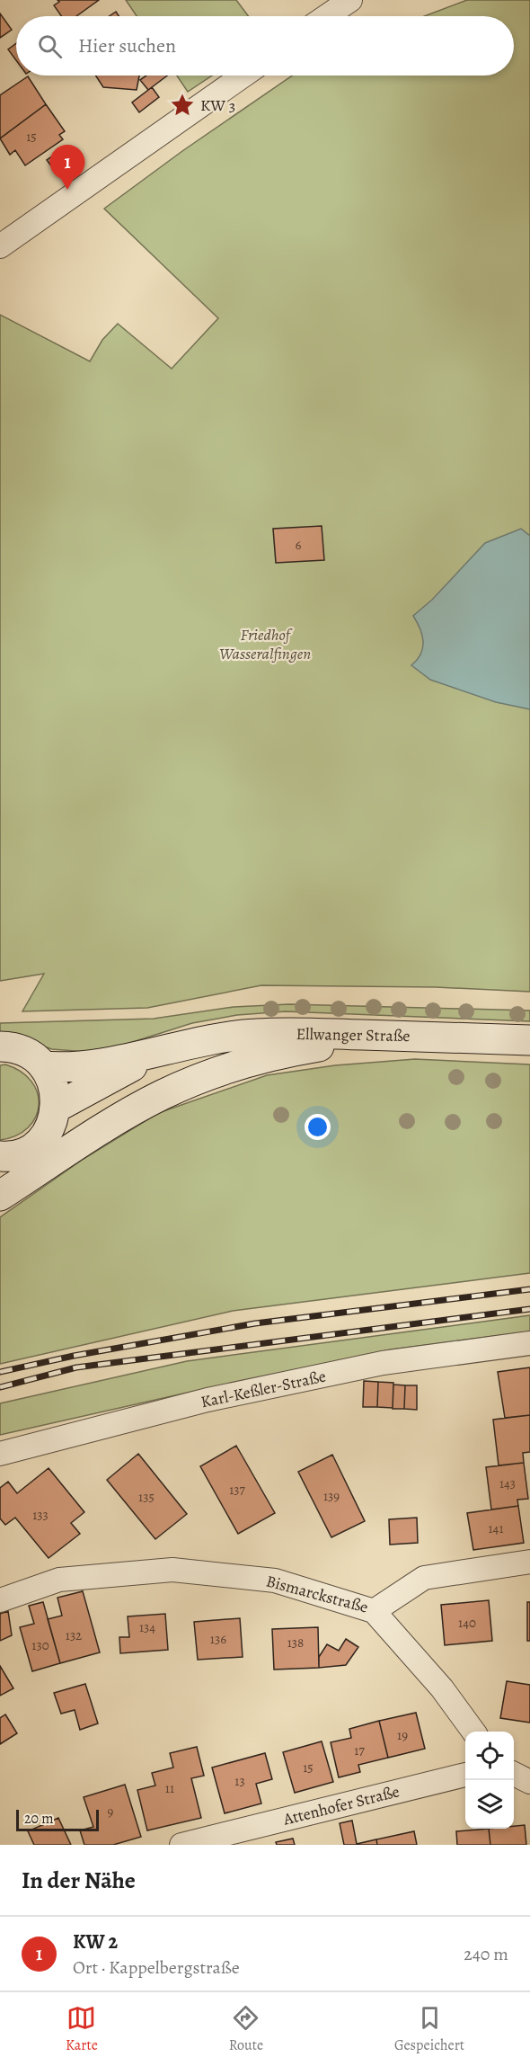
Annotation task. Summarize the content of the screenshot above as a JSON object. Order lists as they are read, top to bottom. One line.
{"streets":{"main road":["Ellwanger Straße"],"street":["Karl-Keßler-Straße","Bismarckstraße","Attenhofer Straße"]},"parks":["Friedhof Wasseralfingen"],"places":{"place":["KW 3"]},"house_numbers":["15","6","143","137","139","135","133","141","140","134","132","136","138","130","19","17","15","13","11","9"],"scale_bar":"20 m","page":{"search":"Hier suchen","pins":"1","scale":"20 m","heading":"In der Nähe","list":[{"mark":"1","name":"KW 2","note":"Ort · Kappelbergstraße","value":"240 m"}],"nav":["Karte","Route","Gespeichert"]}}
